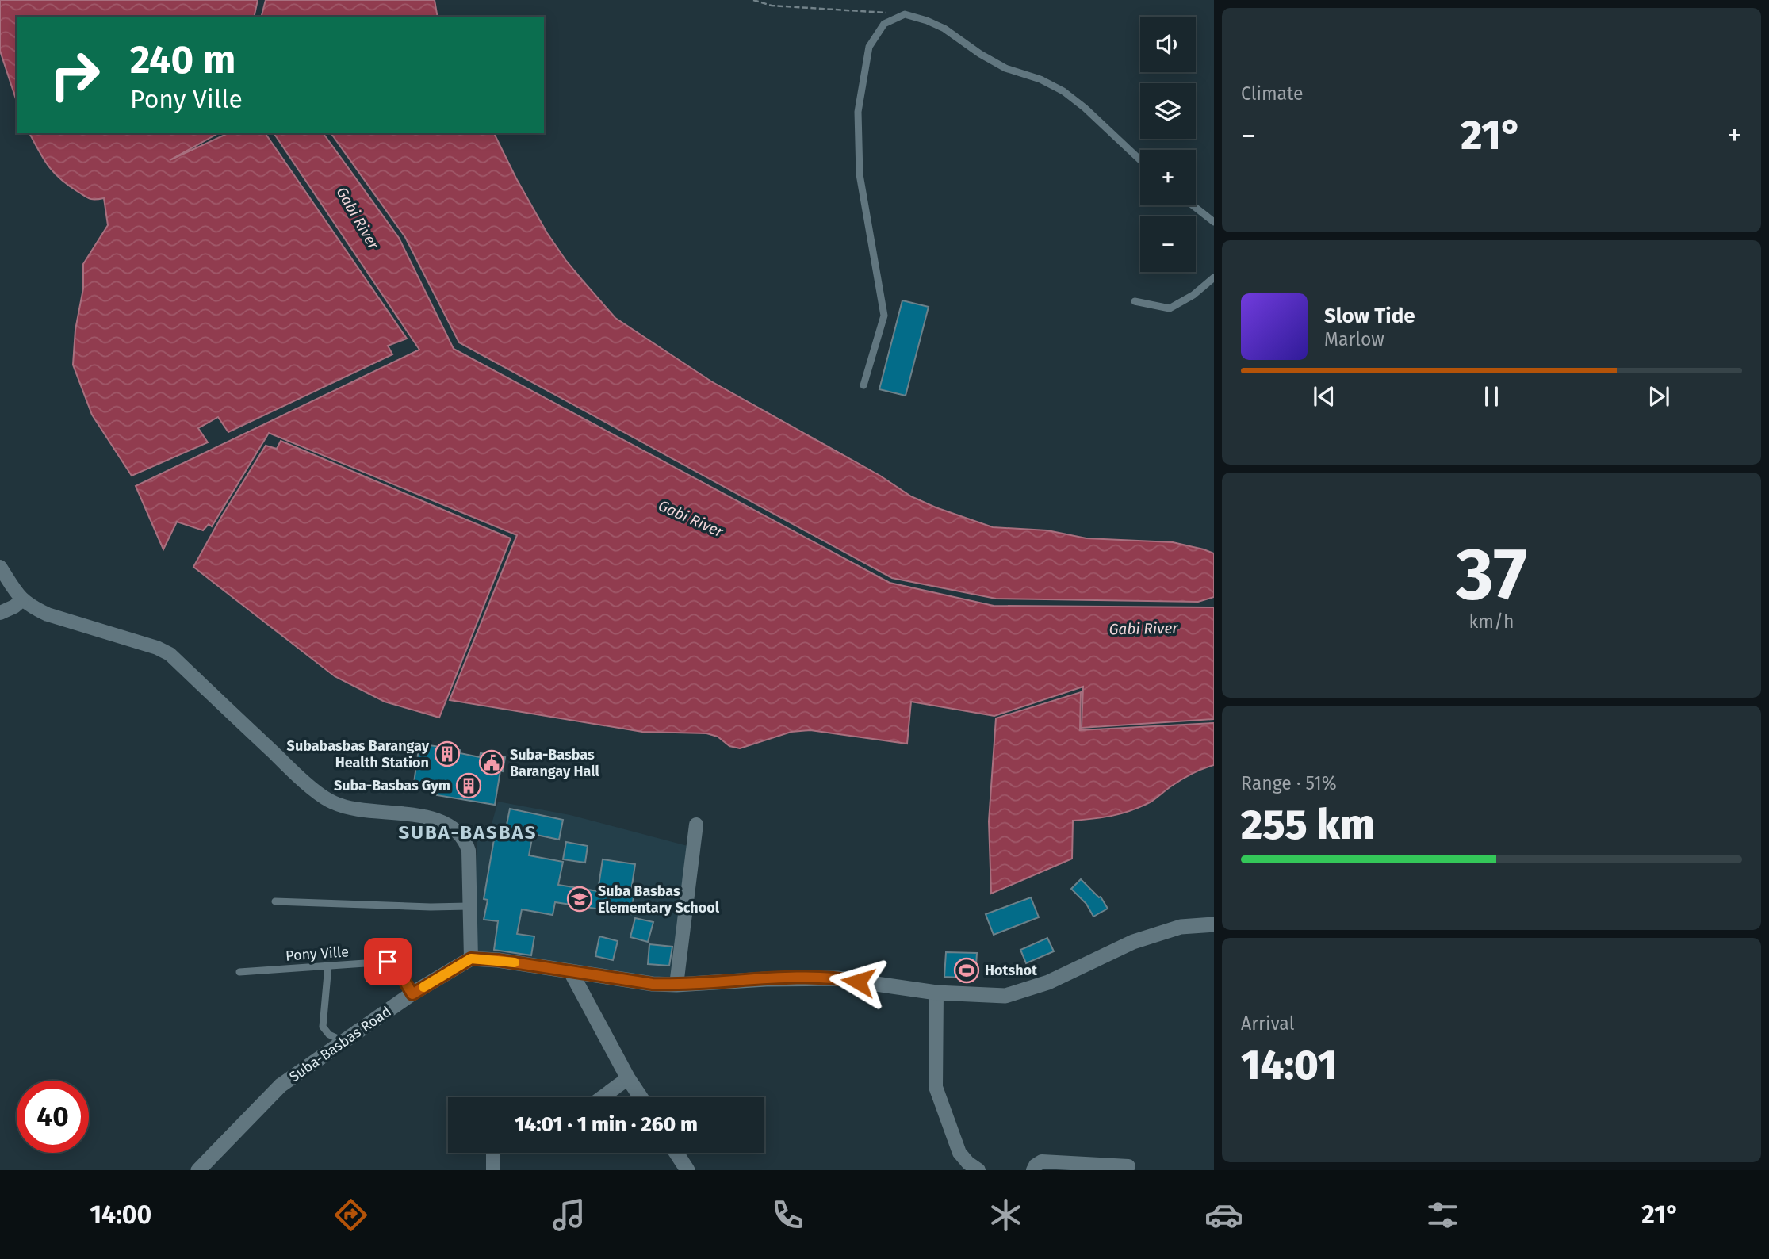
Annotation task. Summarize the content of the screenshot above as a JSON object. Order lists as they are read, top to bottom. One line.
{"streets":{"street":["Suba-Basbas Road"],"lane":["Pony Ville"]},"crossings":[["Pony Ville","Suba-Basbas Road"]],"districts":["SUBA-BASBAS"],"water":["Gabi River"],"places":{"building":["Subabasbas Barangay Health Station","Suba-Basbas Gym"],"public building":["Suba-Basbas Barangay Hall"],"school or university":["Suba Basbas Elementary School"],"sports":["Hotshot"]},"page":{"tile":["Climate",["37","km/h"],["Range · 51%","255 km"],["Arrival","14:01"]],"map_buttons":["+","−"],"turn":["240 m","Pony Ville"],"heat":["−","21°","+"],"song":["Slow Tide","Marlow"],"limit":"40","trip":"14:01 · 1 min · 260 m","tabs":["14:00","21°"]}}
